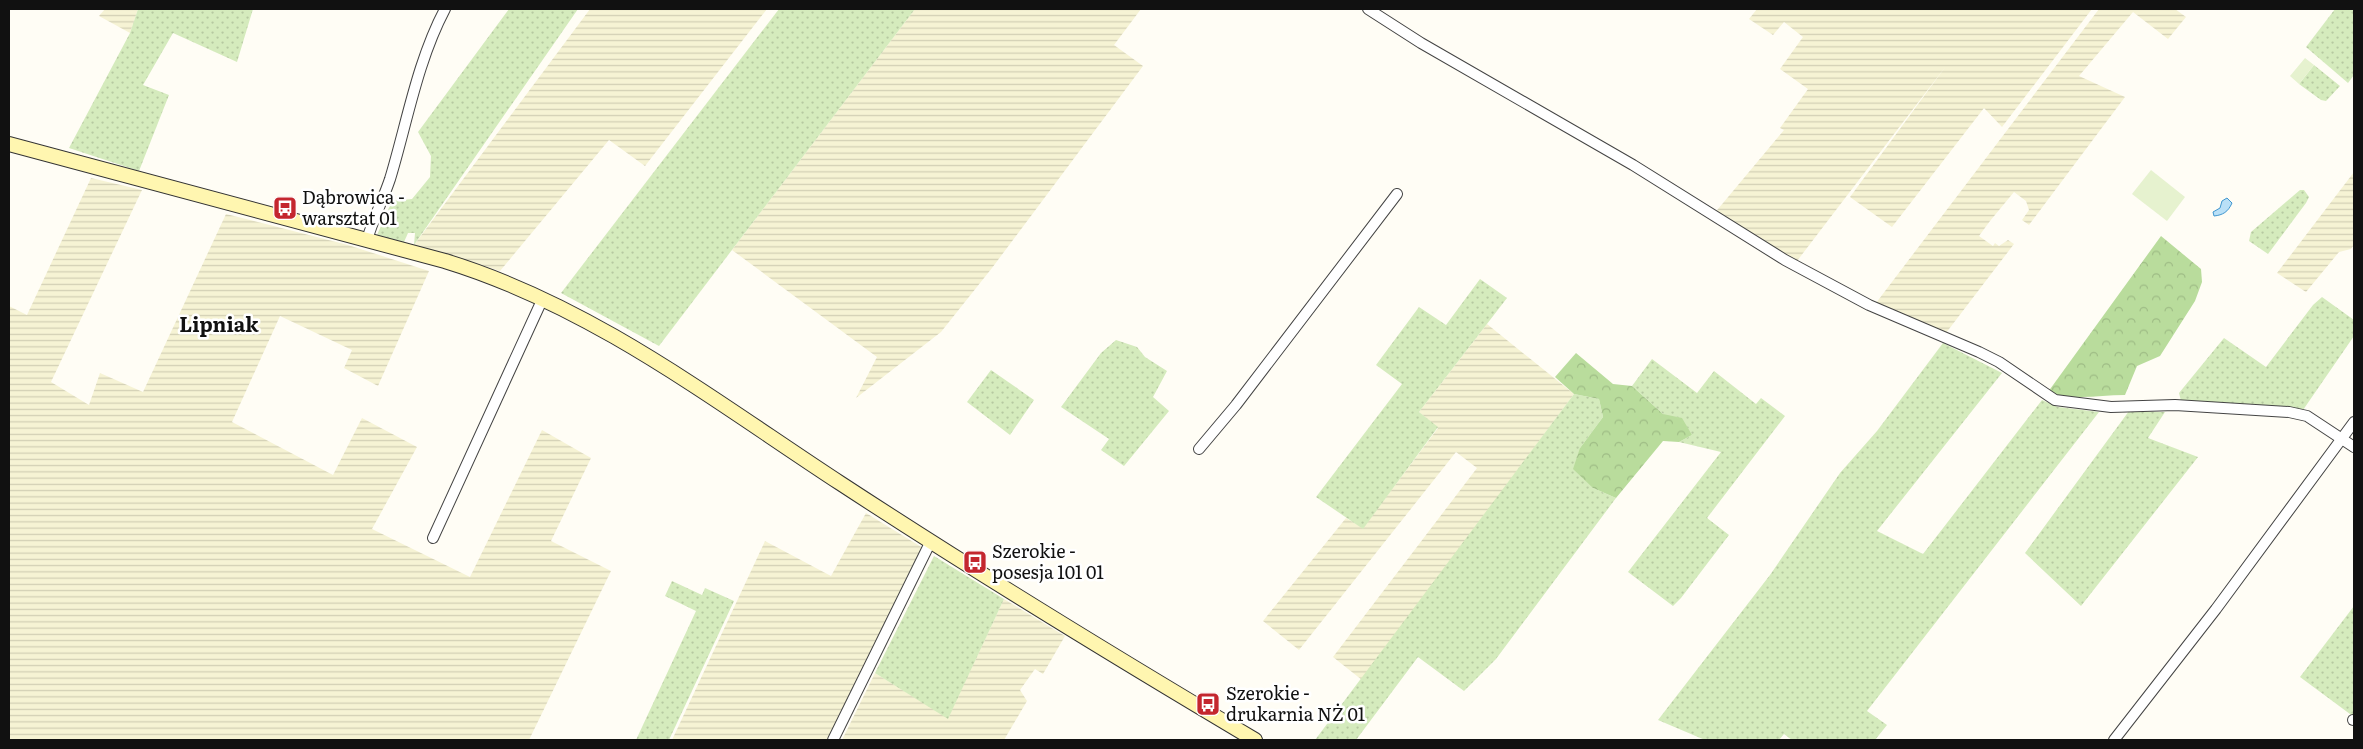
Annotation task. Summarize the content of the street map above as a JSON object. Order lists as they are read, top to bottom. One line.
{"districts":["Lipniak"],"places":{"bus stop":["Dąbrowica - warsztat 01","Szerokie - posesja 101 01","Szerokie - drukarnia NŻ 01"]}}
